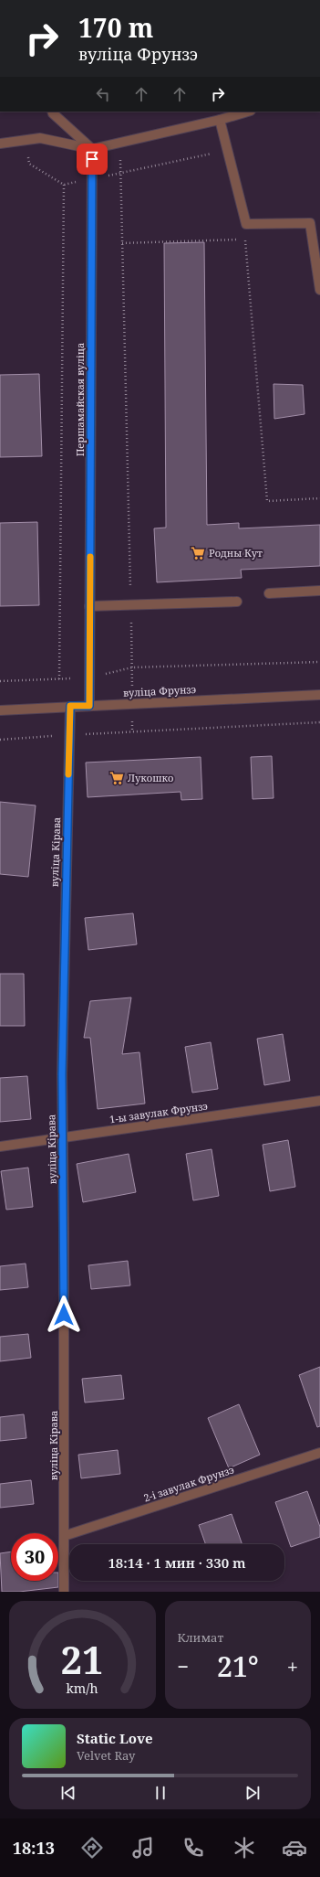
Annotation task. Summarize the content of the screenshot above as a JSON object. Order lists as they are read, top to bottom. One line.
{"streets":{"street":["Першамайская вуліца","вуліца Фрунзэ","вуліца Кірава","1-ы завулак Фрунзэ","2-і завулак Фрунзэ"]},"crossings":[["Першамайская вуліца","вуліца Фрунзэ"],["вуліца Фрунзэ","вуліца Кірава"],["вуліца Кірава","1-ы завулак Фрунзэ"],["вуліца Кірава","2-і завулак Фрунзэ"]],"places":{"supermarket":["Родны Кут","Лукошко"]},"page":{"turn":["170 m","вуліца Фрунзэ"],"limit":"30","trip":"18:14 · 1 мин · 330 m","tile":"Климат","heat":["−","21°","+"],"song":["Static Love","Velvet Ray"],"tabs":"18:13","gauge":["21","km/h"]}}
